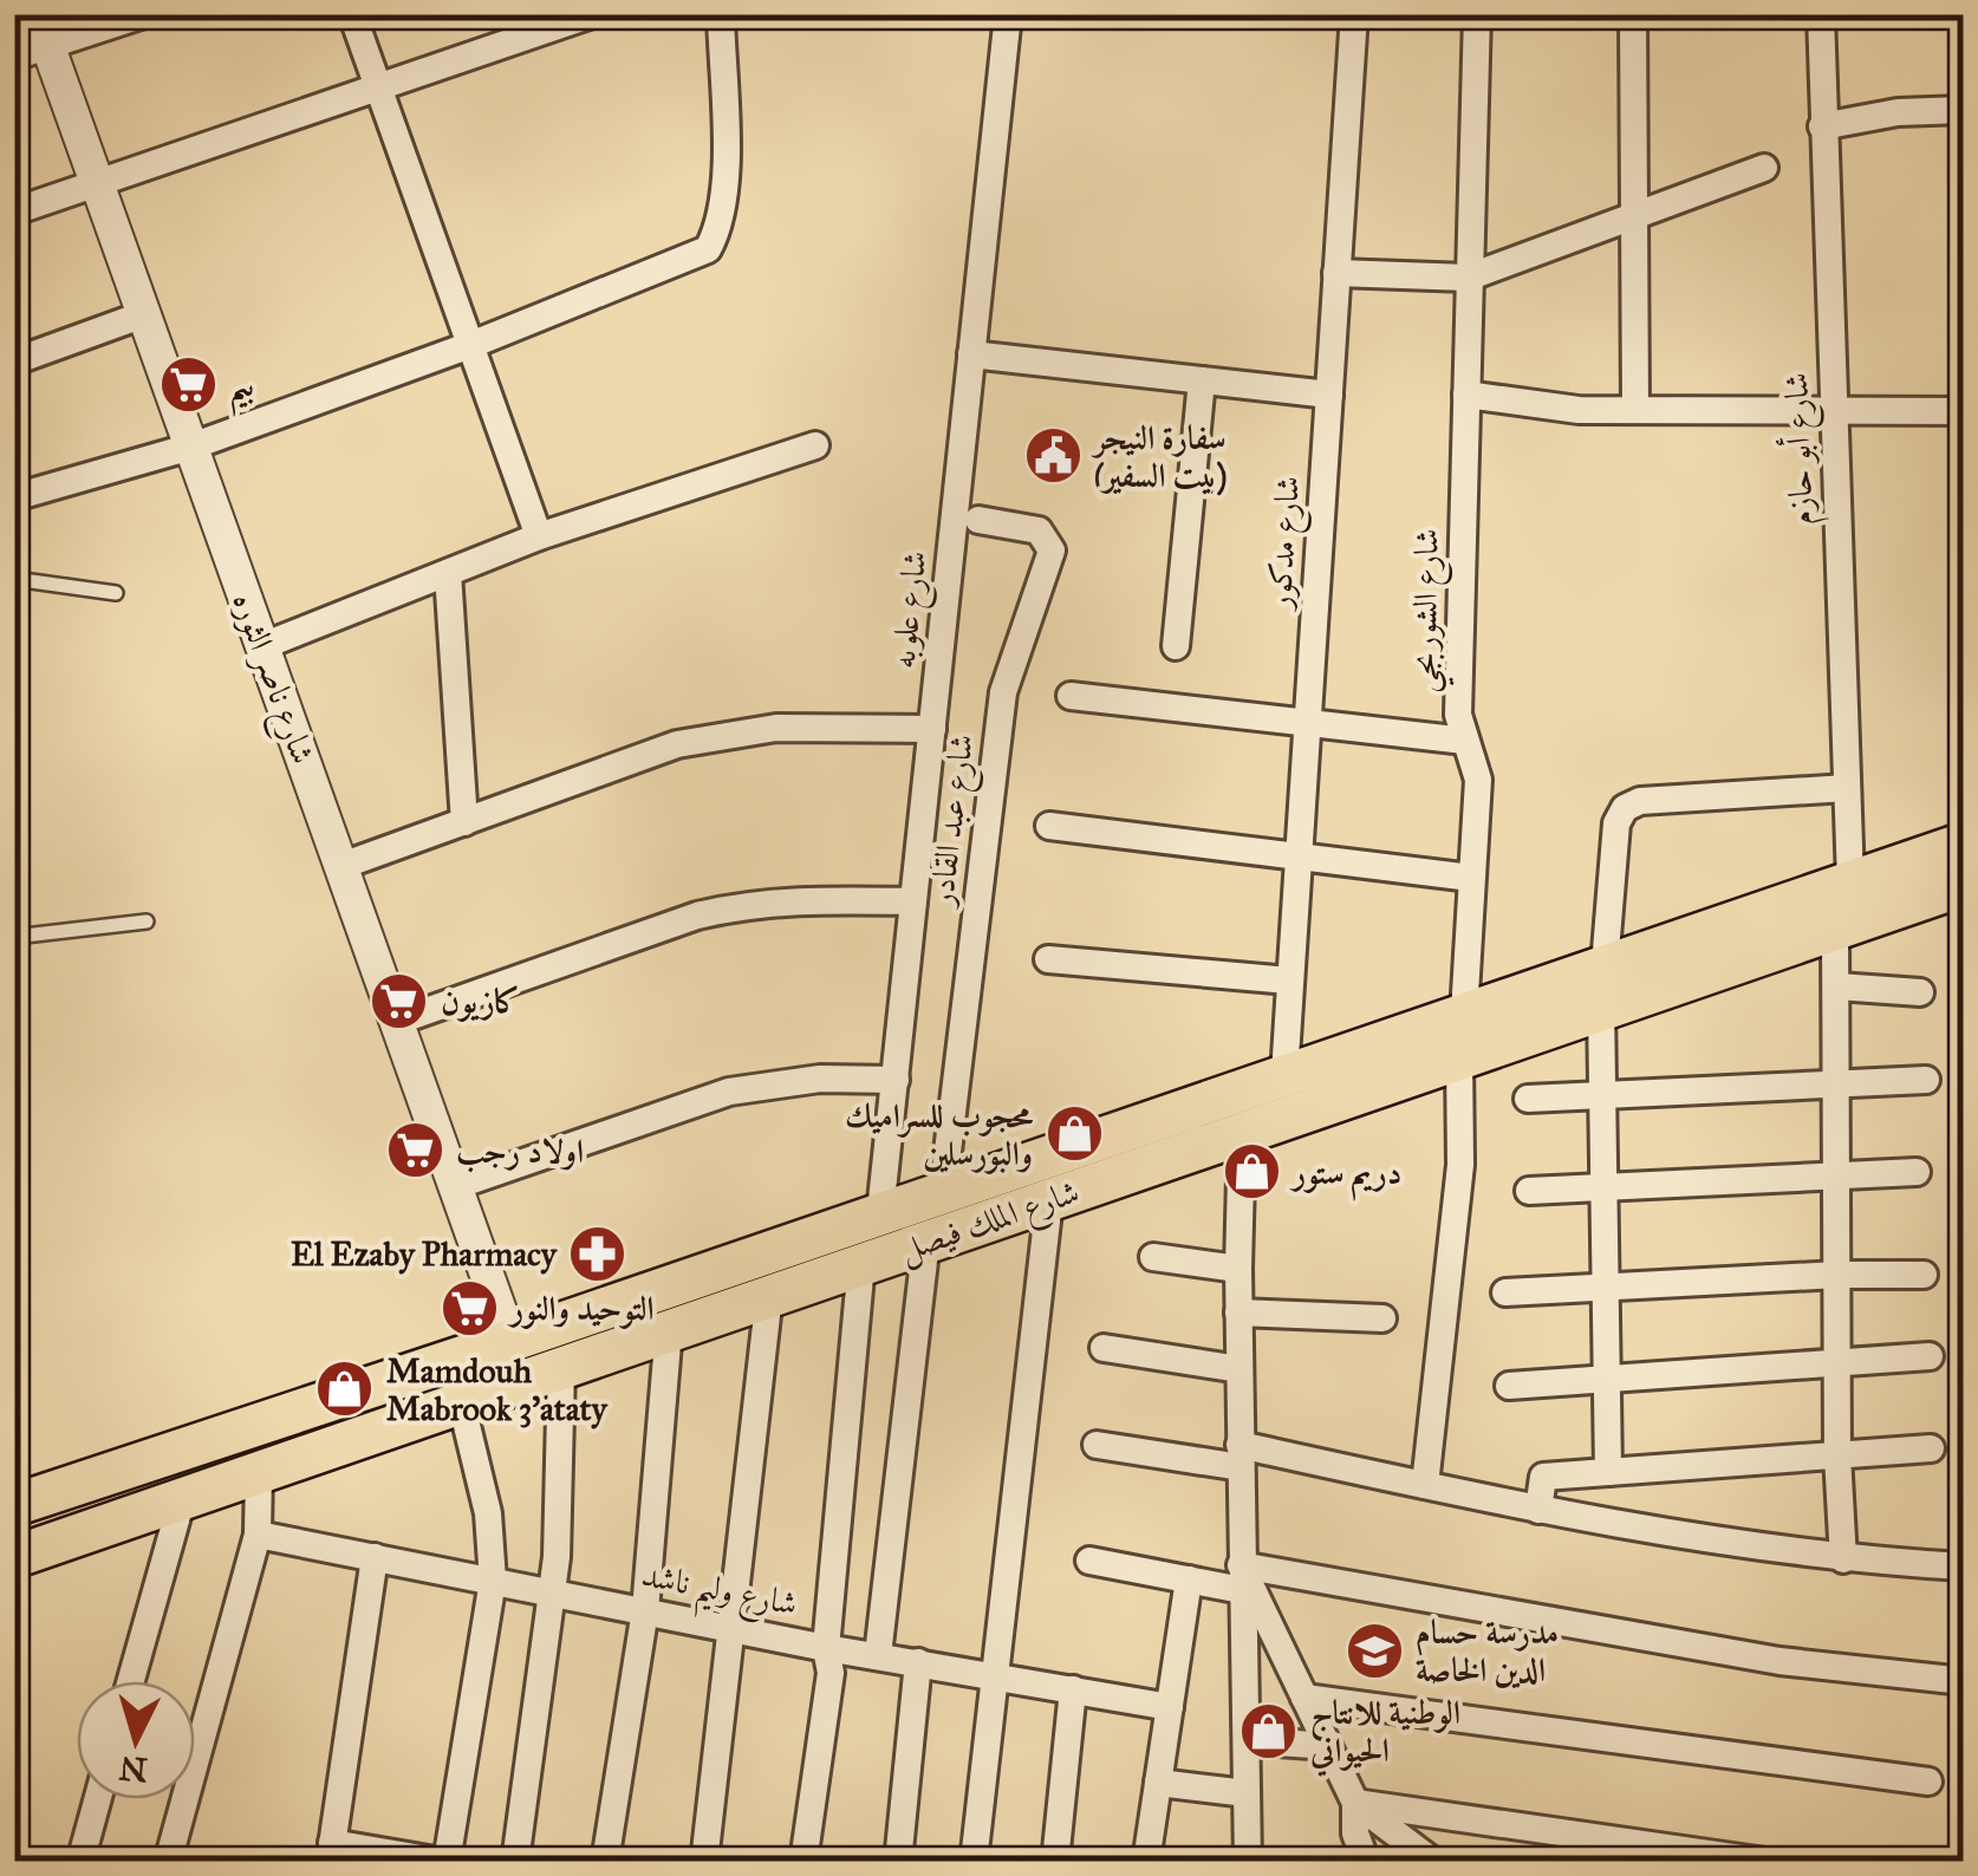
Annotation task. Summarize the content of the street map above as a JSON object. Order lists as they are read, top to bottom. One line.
{"streets":{"main road":["شارع الملك فيصل"],"street":["شارع أبو حازم","شارع مدكور","شارع علوبه","شارع الشوربجي","شارع ناصر الثوره","شارع عبد القادر","شارع وليم ناشد"]},"crossings":[["شارع أبو حازم","شارع الملك فيصل"],["شارع مدكور","شارع الملك فيصل"],["شارع علوبه","شارع الملك فيصل"],["شارع الشوربجي","شارع الملك فيصل"],["شارع ناصر الثوره","شارع الملك فيصل"],["شارع عبد القادر","شارع الملك فيصل"]],"places":{"supermarket":["بيم","كازيون","اولاد رجب","التوحيد والنور"],"public building":["سفارة النيجر (بيت السفير)"],"shop":["محجوب للسراميك والبورسلين","دريم ستور","Mamdouh Mabrook 3'ataty","الوطنية للانتاج الحيواني"],"pharmacy":["El Ezaby Pharmacy"],"school or university":["مدرسة حسام الدين الخاصة"]},"north":"bottom"}
